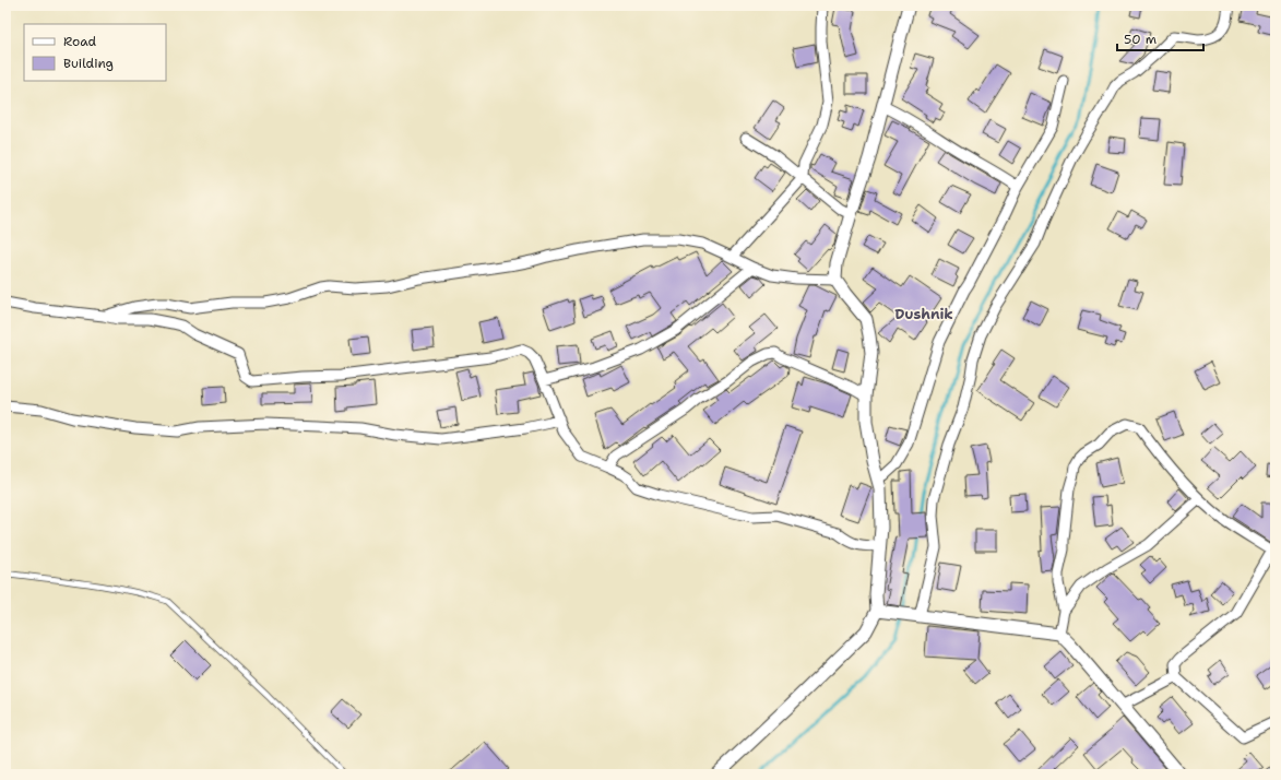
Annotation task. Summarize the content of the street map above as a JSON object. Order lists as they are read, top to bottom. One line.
{"districts":["Dushnik"],"legend":["Road","Building"],"scale_bar":"50 m"}
